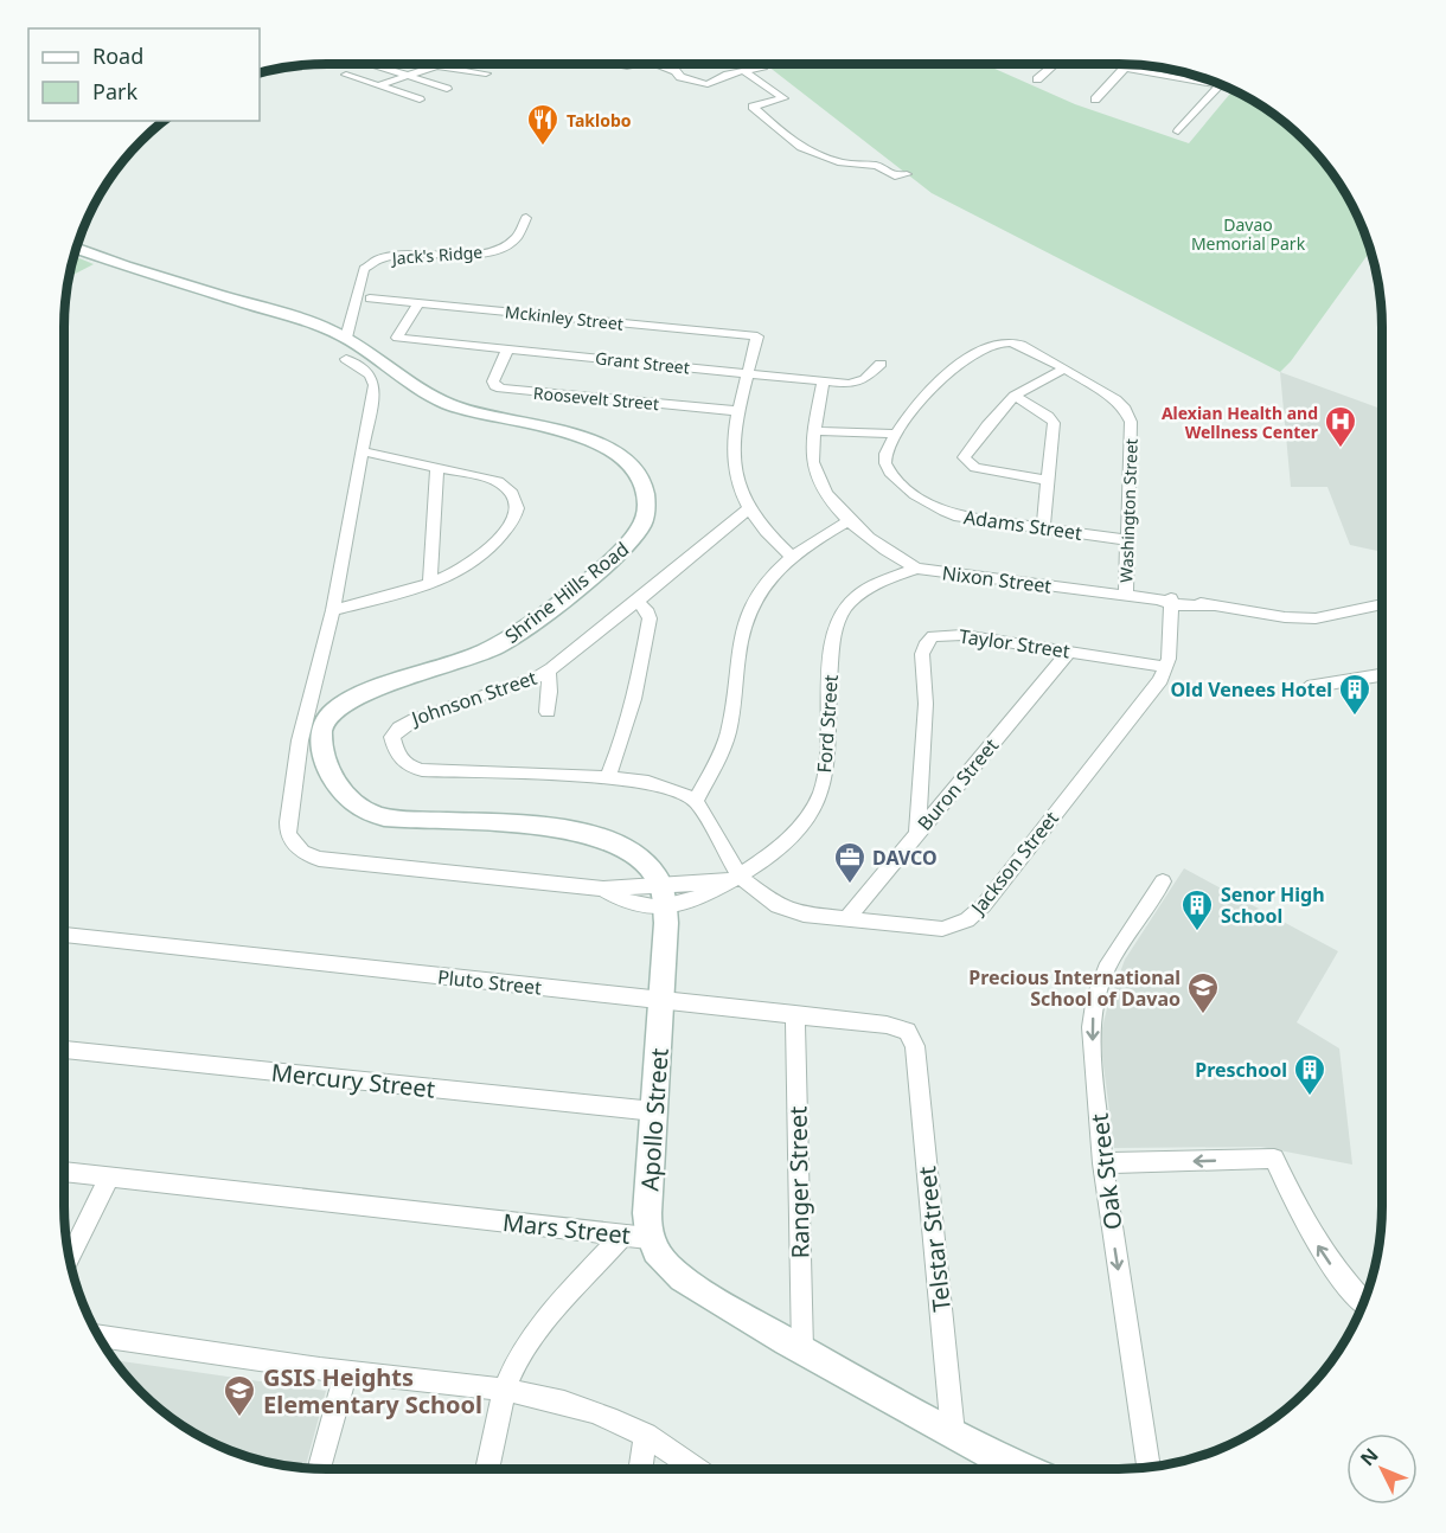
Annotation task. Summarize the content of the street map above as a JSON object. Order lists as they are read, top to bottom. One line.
{"streets":{"street":["Jack's Ridge","Mckinley Street","Grant Street","Roosevelt Street","Washington Street","Adams Street","Nixon Street","Shrine Hills Road","Taylor Street","Johnson Street","Ford Street","Buron Street","Jackson Street","Pluto Street","Mercury Street","Apollo Street","Oak Street","Ranger Street","Mars Street","Telstar Street"]},"crossings":[["Jack's Ridge","Shrine Hills Road"],["Mckinley Street","Grant Street"],["Grant Street","Roosevelt Street"],["Grant Street","Nixon Street"],["Washington Street","Adams Street"],["Washington Street","Nixon Street"],["Nixon Street","Ford Street"],["Nixon Street","Jackson Street"],["Shrine Hills Road","Ford Street"],["Shrine Hills Road","Pluto Street"],["Shrine Hills Road","Apollo Street"],["Taylor Street","Buron Street"],["Taylor Street","Jackson Street"],["Ford Street","Jackson Street"],["Buron Street","Jackson Street"],["Pluto Street","Apollo Street"],["Pluto Street","Ranger Street"],["Pluto Street","Telstar Street"],["Mercury Street","Apollo Street"],["Apollo Street","Mars Street"],["Ranger Street","Mars Street"],["Mars Street","Telstar Street"]],"one_way":["Oak Street"],"parks":["Davao Memorial Park"],"places":{"restaurant":["Taklobo"],"hospital":["Alexian Health and Wellness Center"],"building":["Old Venees Hotel","Senor High School","Preschool"],"office":["DAVCO"],"school or university":["Precious International School of Davao","GSIS Heights Elementary School"]},"legend":["Road","Park"],"north":"top left"}
